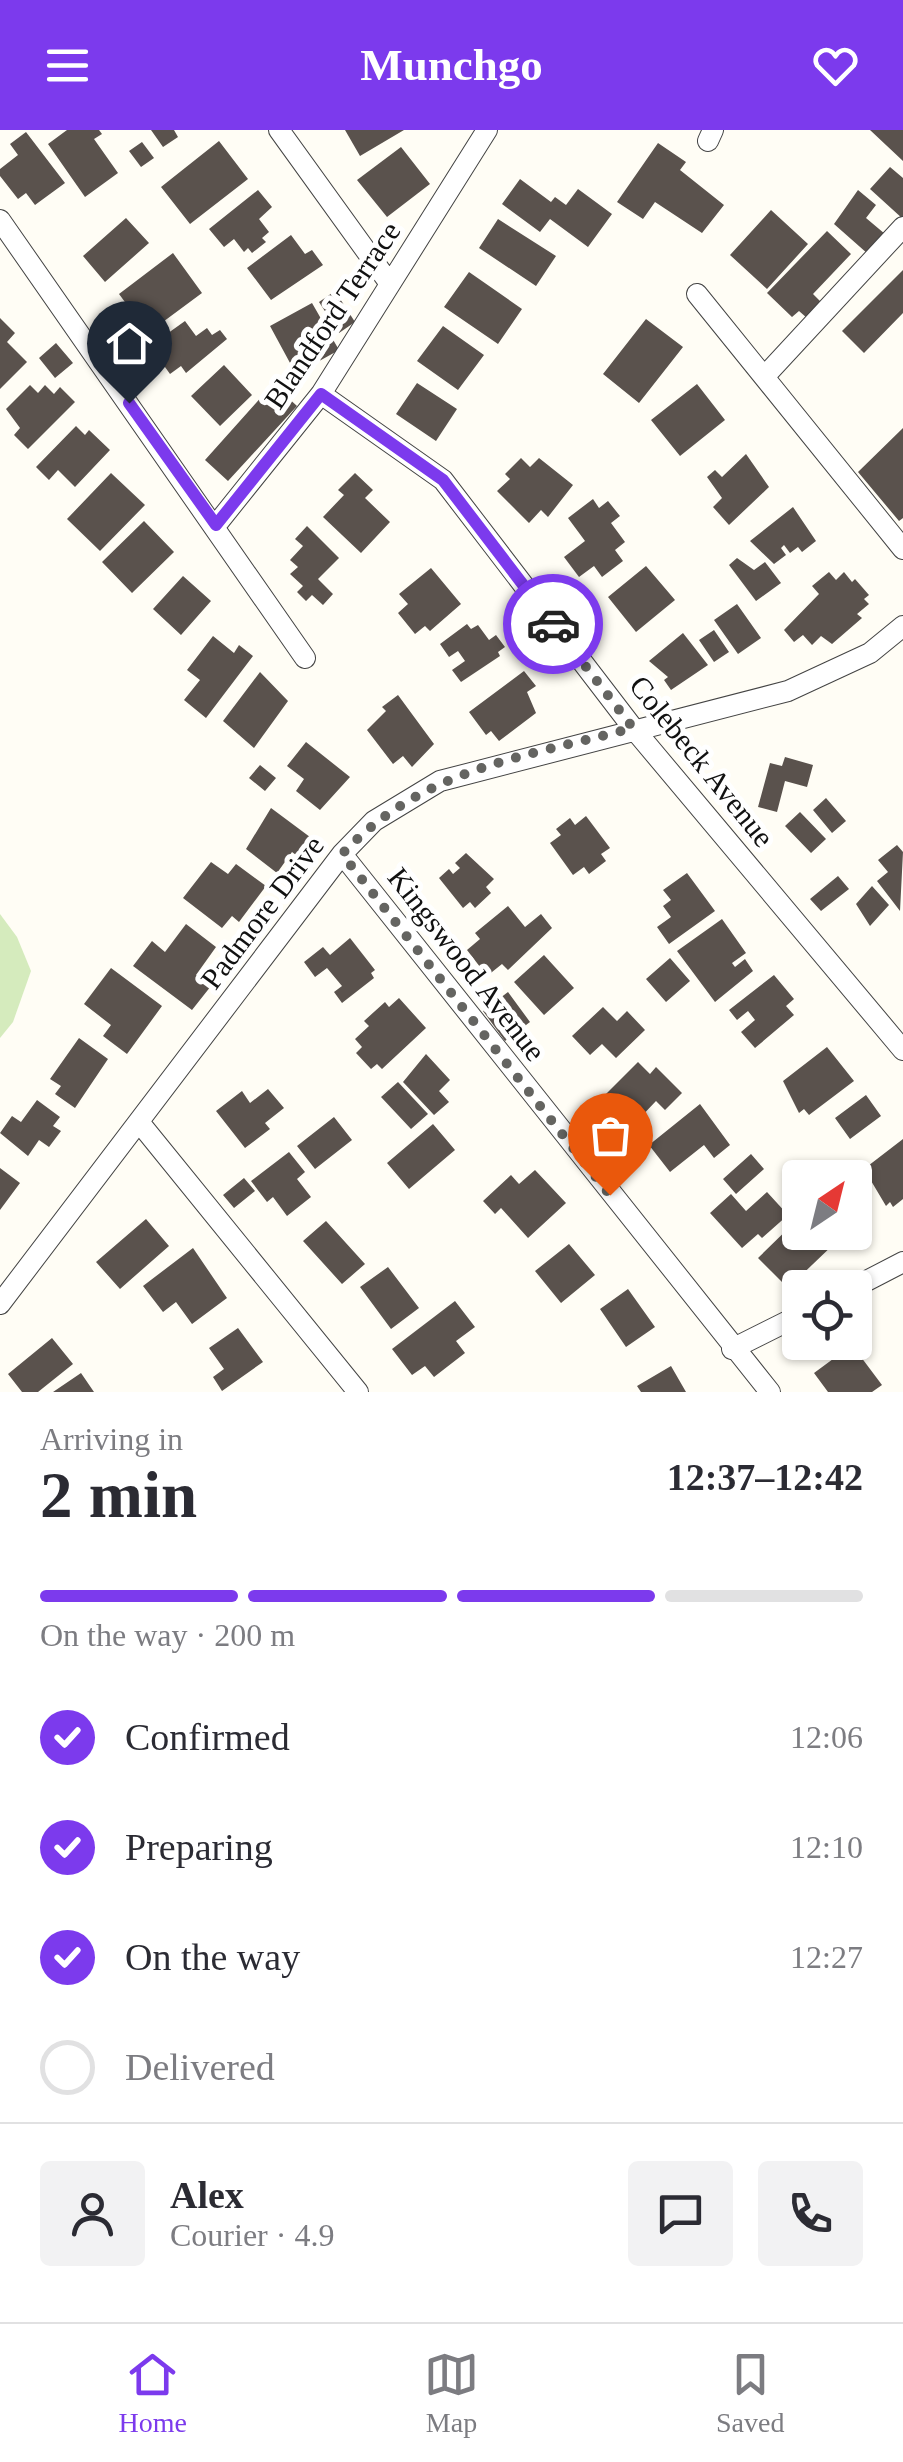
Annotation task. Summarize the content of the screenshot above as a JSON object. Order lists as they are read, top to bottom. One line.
{"streets":{"street":["Blandford Terrace","Colebeck Avenue","Padmore Drive","Kingswood Avenue"]},"crossings":[["Blandford Terrace","Colebeck Avenue"],["Colebeck Avenue","Padmore Drive"],["Padmore Drive","Kingswood Avenue"]],"north":"top right","page":{"header":"Munchgo","heading":["2 min","Arriving in","12:37–12:42"],"panel":["Alex","Courier · 4.9"],"bar":"On the way · 200 m","list":[["Confirmed","12:06"],["Preparing","12:10"],["On the way","12:27"],"Delivered"],"tabs":["Home","Map","Saved"]}}
